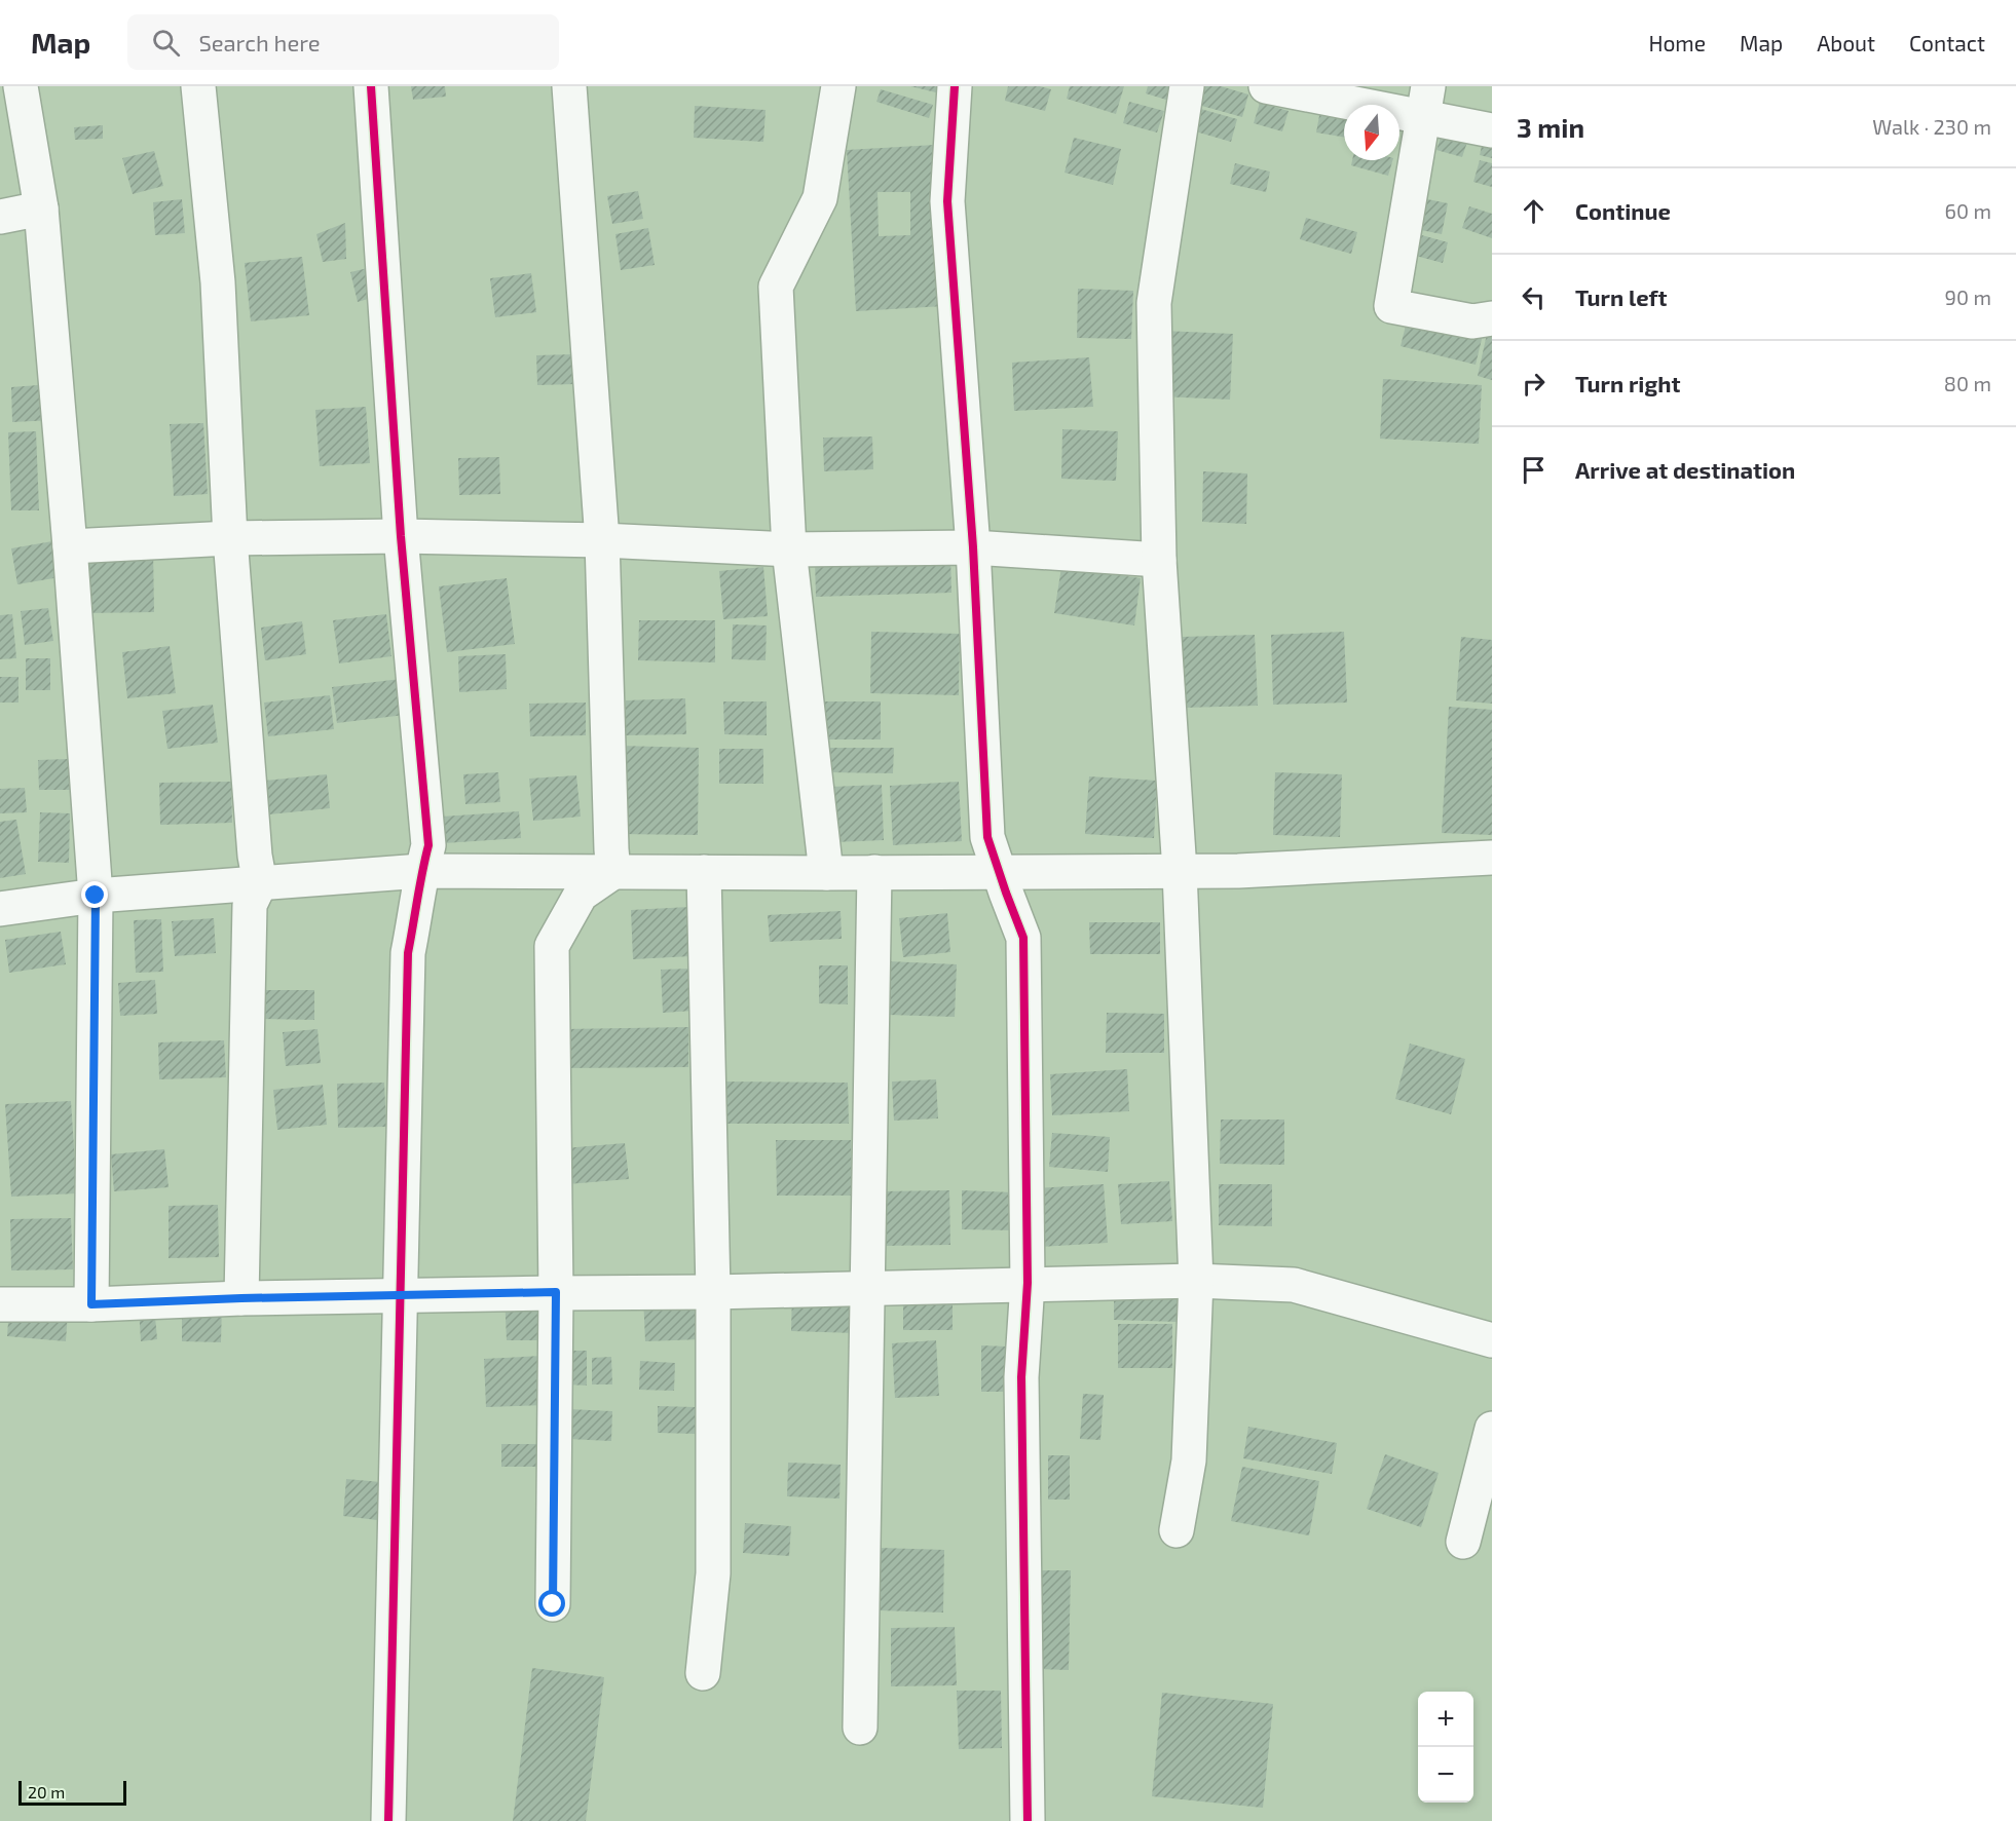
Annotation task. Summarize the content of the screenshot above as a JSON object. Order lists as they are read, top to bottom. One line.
{"scale_bar":"20 m","north":"bottom","page":{"header":"Map","search":"Search here","nav":["Home","Map","About","Contact"],"heading":["3 min","Walk · 230 m"],"list":[["Continue","60 m"],["Turn left","90 m"],["Turn right","80 m"],"Arrive at destination"],"map_buttons":["+","−"],"scale":"20 m"}}
